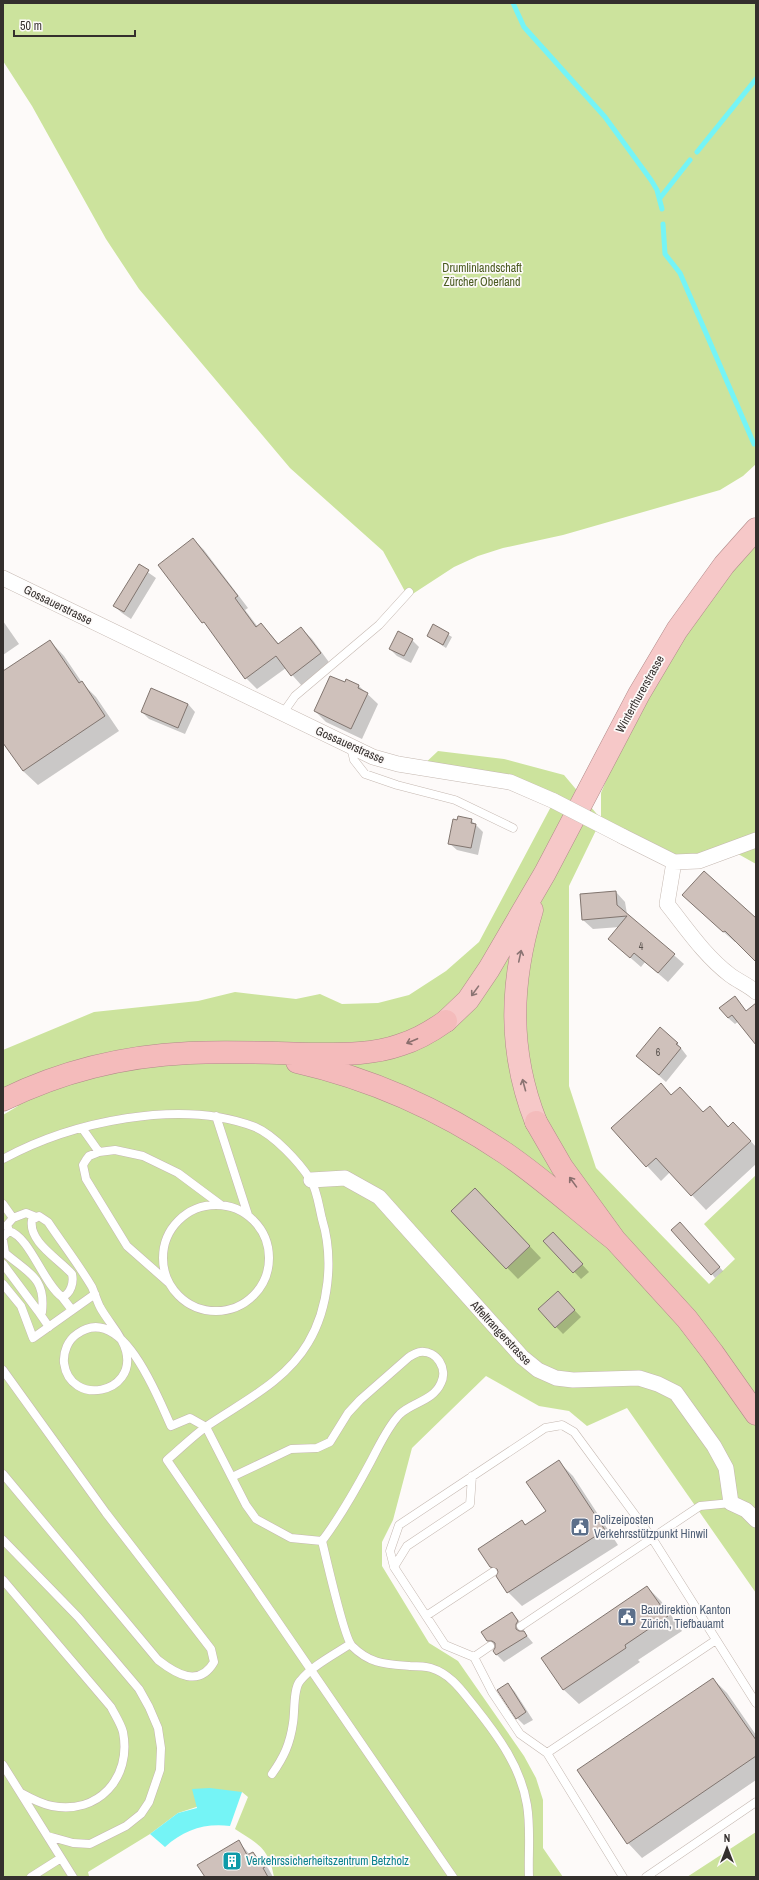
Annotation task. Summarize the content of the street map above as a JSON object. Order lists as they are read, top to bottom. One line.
{"streets":{"highway":["Winterthurerstrasse"],"street":["Gossauerstrasse","Affeltrangerstrasse"]},"parks":["Drumlinlandschaft Zürcher Oberland"],"places":{"public building":["Polizeiposten Verkehrsstützpunkt Hinwil","Baudirektion Kanton Zürich, Tiefbauamt"],"building":["Verkehrssicherheitszentrum Betzholz"]},"house_numbers":["4","6"],"scale_bar":"50 m","north":"top"}
